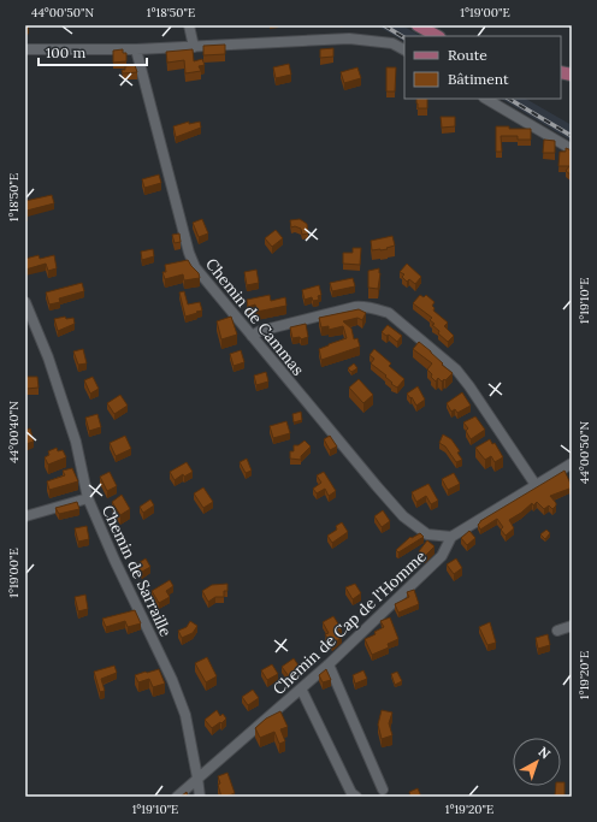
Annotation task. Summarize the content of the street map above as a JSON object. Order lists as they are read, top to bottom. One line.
{"streets":{"street":["Chemin de Cammas","Chemin de Sarraille","Chemin de Cap de l'Homme"]},"crossings":[["Chemin de Cammas","Chemin de Cap de l'Homme"],["Chemin de Sarraille","Chemin de Cap de l'Homme"]],"legend":["Route","Bâtiment"],"scale_bar":"100 m","north":"top right","coordinates":["44°00'50\"N","1°18'50\"E","1°19'00\"E","1°19'10\"E","44°00'40\"N","1°19'20\"E"]}
